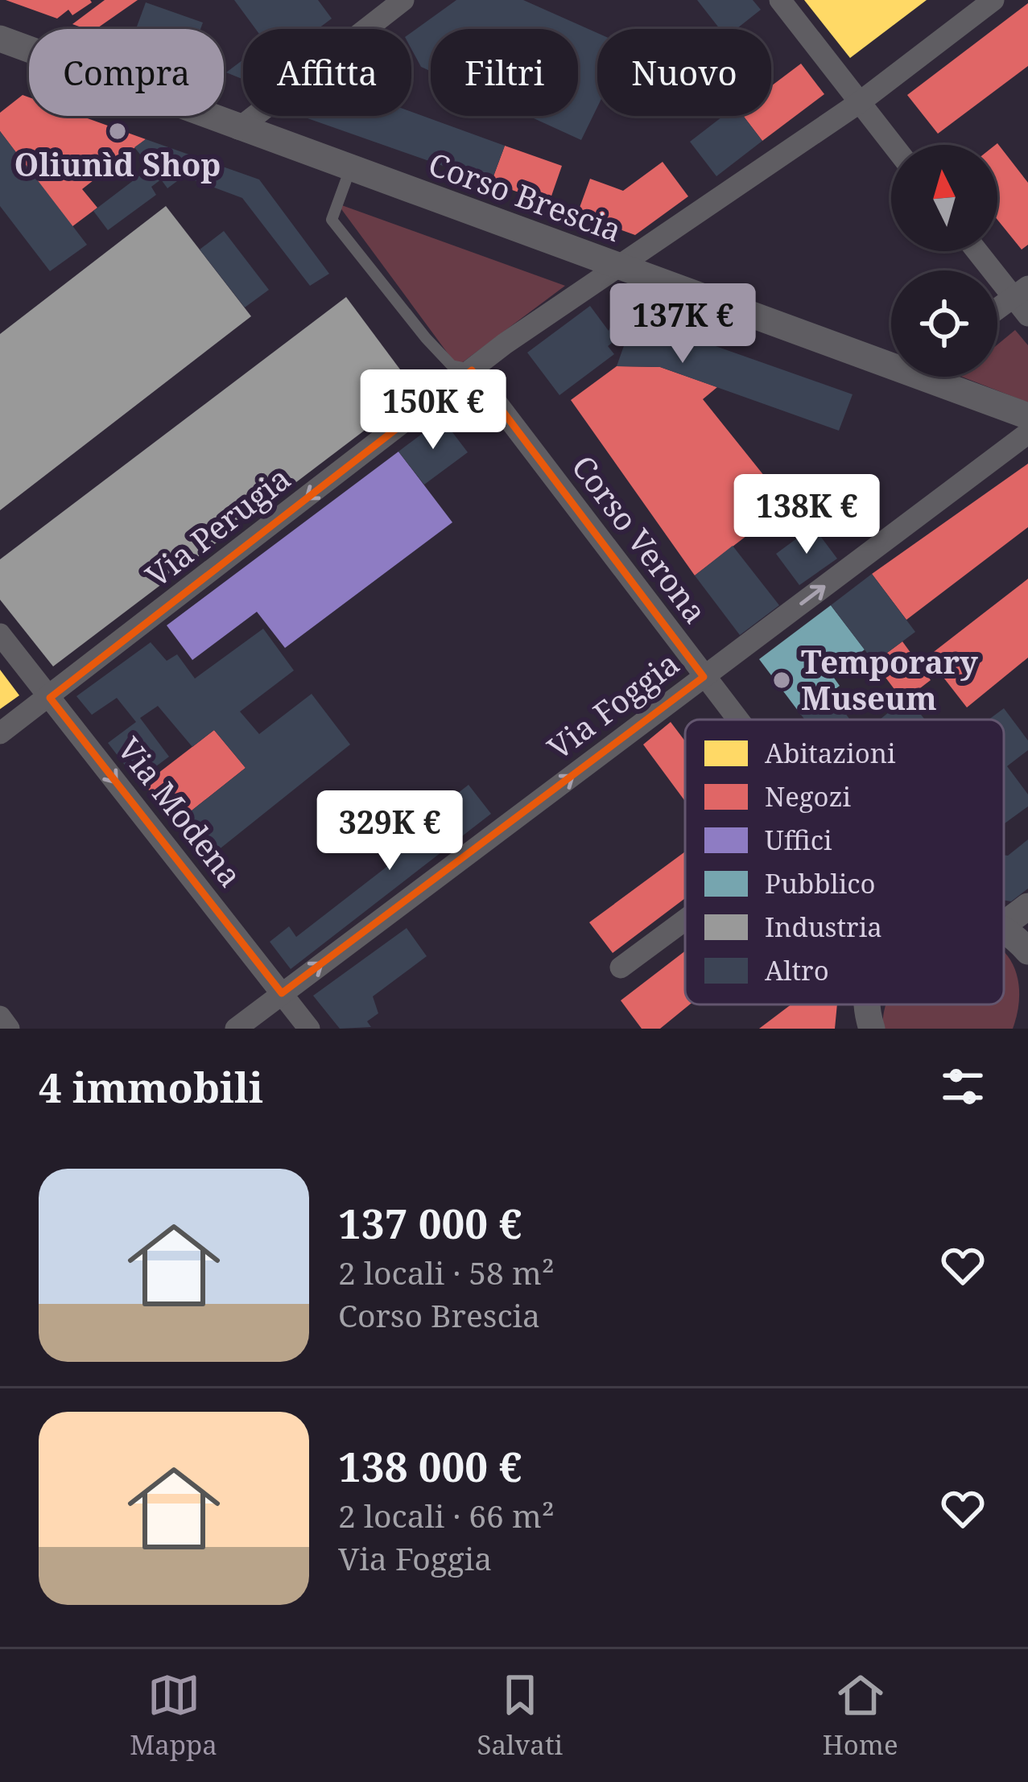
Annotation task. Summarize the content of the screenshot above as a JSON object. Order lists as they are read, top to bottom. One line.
{"streets":{"street":["Corso Brescia","Via Perugia","Corso Verona","Via Foggia","Via Modena"]},"crossings":[["Corso Brescia","Via Perugia"],["Corso Brescia","Corso Verona"],["Via Perugia","Corso Verona"],["Via Perugia","Via Modena"],["Corso Verona","Via Foggia"],["Via Foggia","Via Modena"]],"one_way":["Via Perugia","Via Foggia","Via Modena"],"places":["Oliunìd Shop","Temporary Museum"],"legend":["Abitazioni","Negozi","Uffici","Pubblico","Industria","Altro"],"north":"top","page":{"chip":["Compra","Affitta","Filtri","Nuovo"],"price":["137K €","150K €","138K €","329K €"],"heading":"4 immobili","list":[{"name":"137 000 €","note":"2 locali · 58 m² · Corso Brescia"},{"name":"138 000 €","note":"2 locali · 66 m² · Via Foggia"}],"tabs":["Mappa","Salvati","Home"]}}
